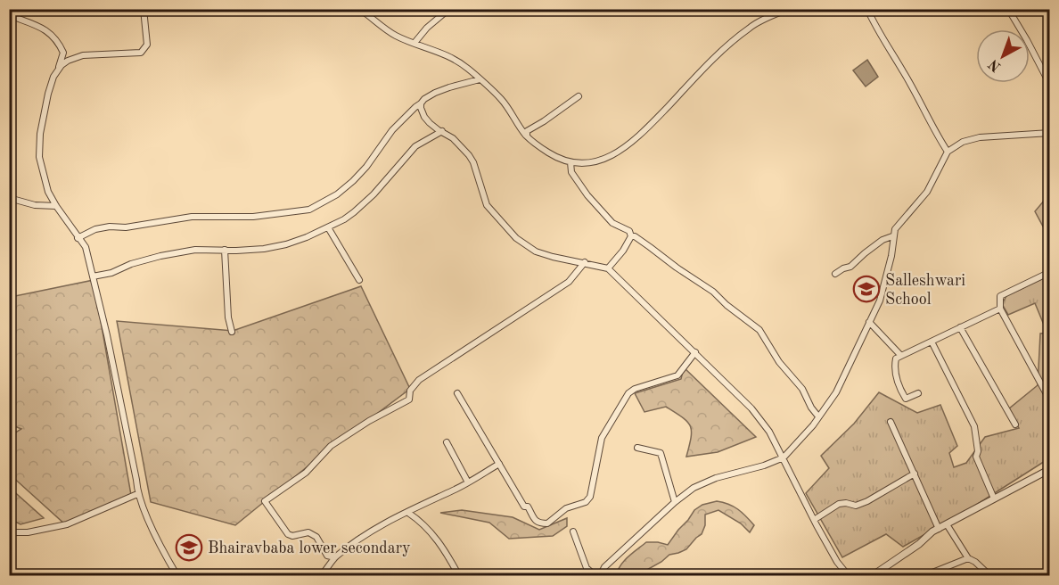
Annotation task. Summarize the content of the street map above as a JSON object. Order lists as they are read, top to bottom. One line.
{"places":{"school or university":["Salleshwari School","Bhairavbaba lower secondary"]},"north":"bottom left"}
